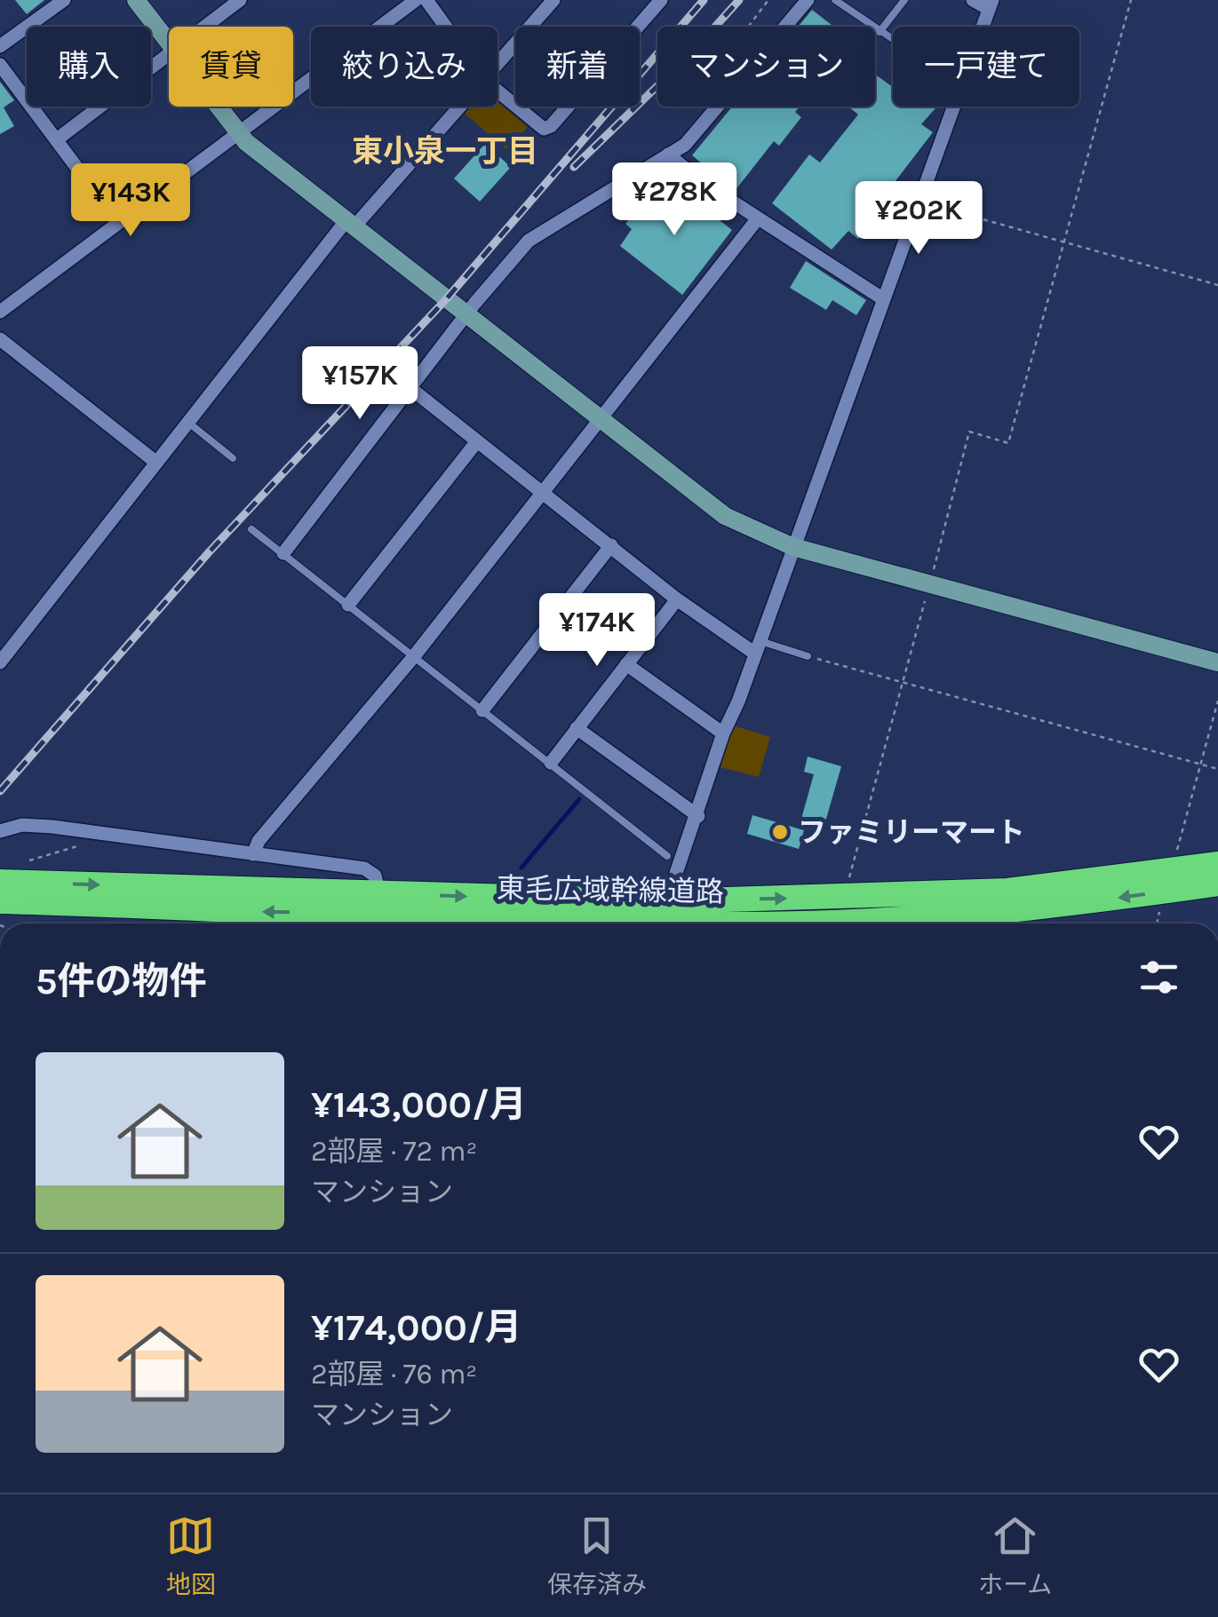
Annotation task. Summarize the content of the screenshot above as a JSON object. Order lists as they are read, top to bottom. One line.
{"streets":{"highway":["東毛広域幹線道路"]},"districts":["東小泉一丁目"],"places":["ファミリーマート"],"page":{"chip":["購入","賃貸","絞り込み","新着","マンション","一戸建て"],"price":["¥278K","¥143K","¥202K","¥157K","¥174K"],"heading":"5件の物件","list":[{"name":"¥143,000/月","note":"2部屋 · 72 m² · マンション"},{"name":"¥174,000/月","note":"2部屋 · 76 m² · マンション"}],"tabs":["地図","保存済み","ホーム"]}}
